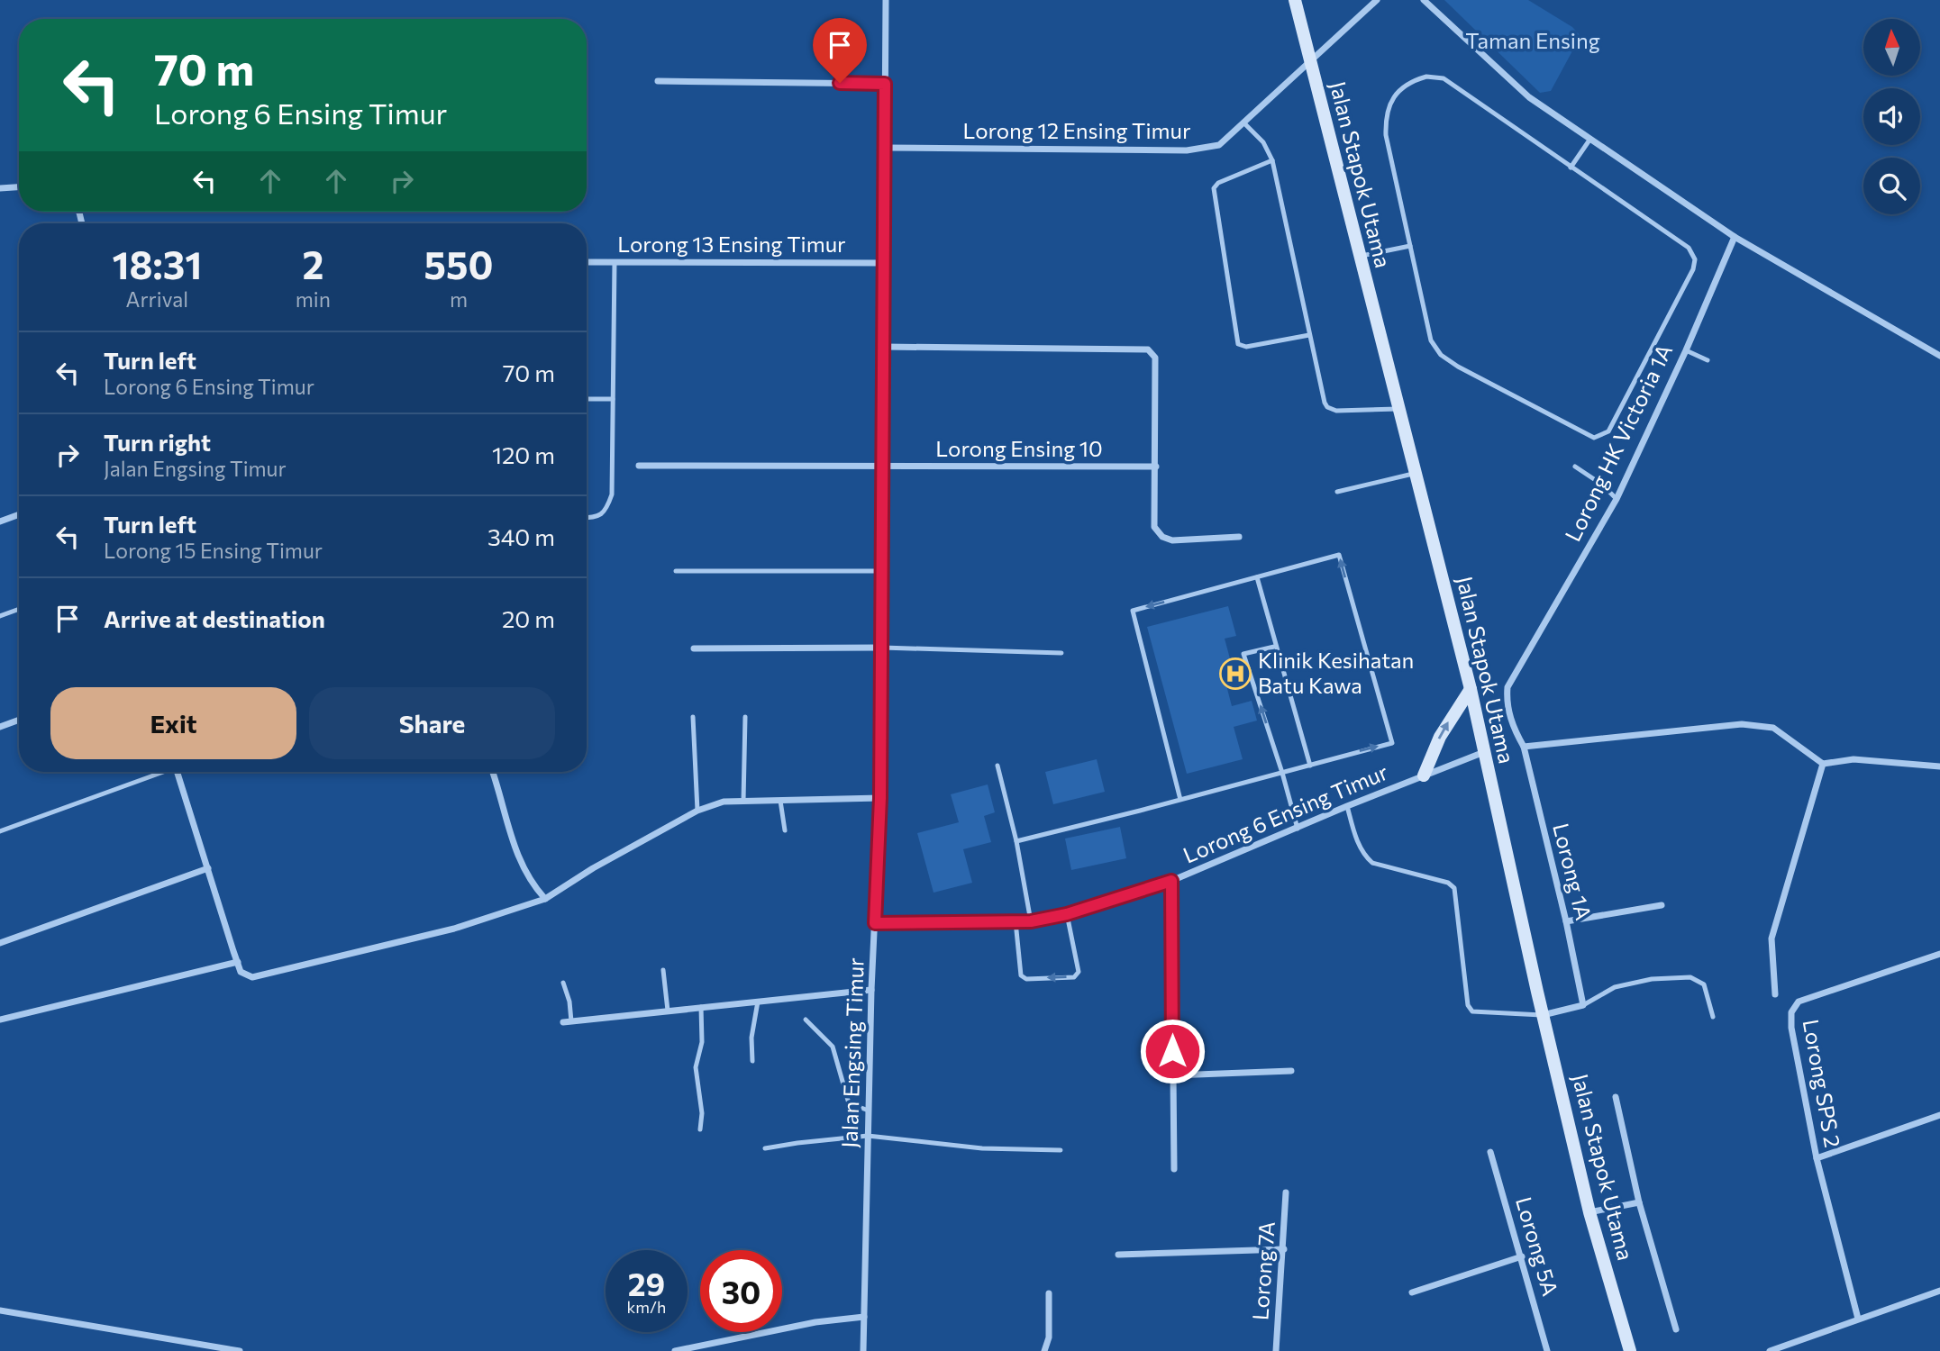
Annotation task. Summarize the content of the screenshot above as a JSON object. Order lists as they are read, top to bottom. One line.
{"streets":{"main road":["Jalan Stapok Utama"],"street":["Lorong 12 Ensing Timur","Lorong 13 Ensing Timur","Lorong HK Victoria 1A","Lorong Ensing 10","Lorong 6 Ensing Timur","Lorong 1A","Jalan Engsing Timur","Lorong SPS 2","Lorong 5A","Lorong 7A"]},"crossings":[["Lorong 12 Ensing Timur","Jalan Stapok Utama"],["Lorong 12 Ensing Timur","Jalan Engsing Timur"],["Jalan Stapok Utama","Lorong 6 Ensing Timur"],["Lorong 13 Ensing Timur","Jalan Engsing Timur"],["Lorong HK Victoria 1A","Lorong 1A"],["Lorong Ensing 10","Jalan Engsing Timur"],["Lorong 6 Ensing Timur","Jalan Engsing Timur"]],"parks":["Taman Ensing"],"places":{"hospital":["Klinik Kesihatan Batu Kawa"]},"north":"top","page":{"turn":["70 m","Lorong 6 Ensing Timur"],"eta":["18:31","Arrival","2","min","550","m"],"list":[{"name":"Turn left","note":"Lorong 6 Ensing Timur","value":"70 m"},{"name":"Turn right","note":"Jalan Engsing Timur","value":"120 m"},{"name":"Turn left","note":"Lorong 15 Ensing Timur","value":"340 m"},{"name":"Arrive at destination","value":"20 m"}],"buttons":["Exit","Share"],"speed":"29 km/h","limit":"30"}}
